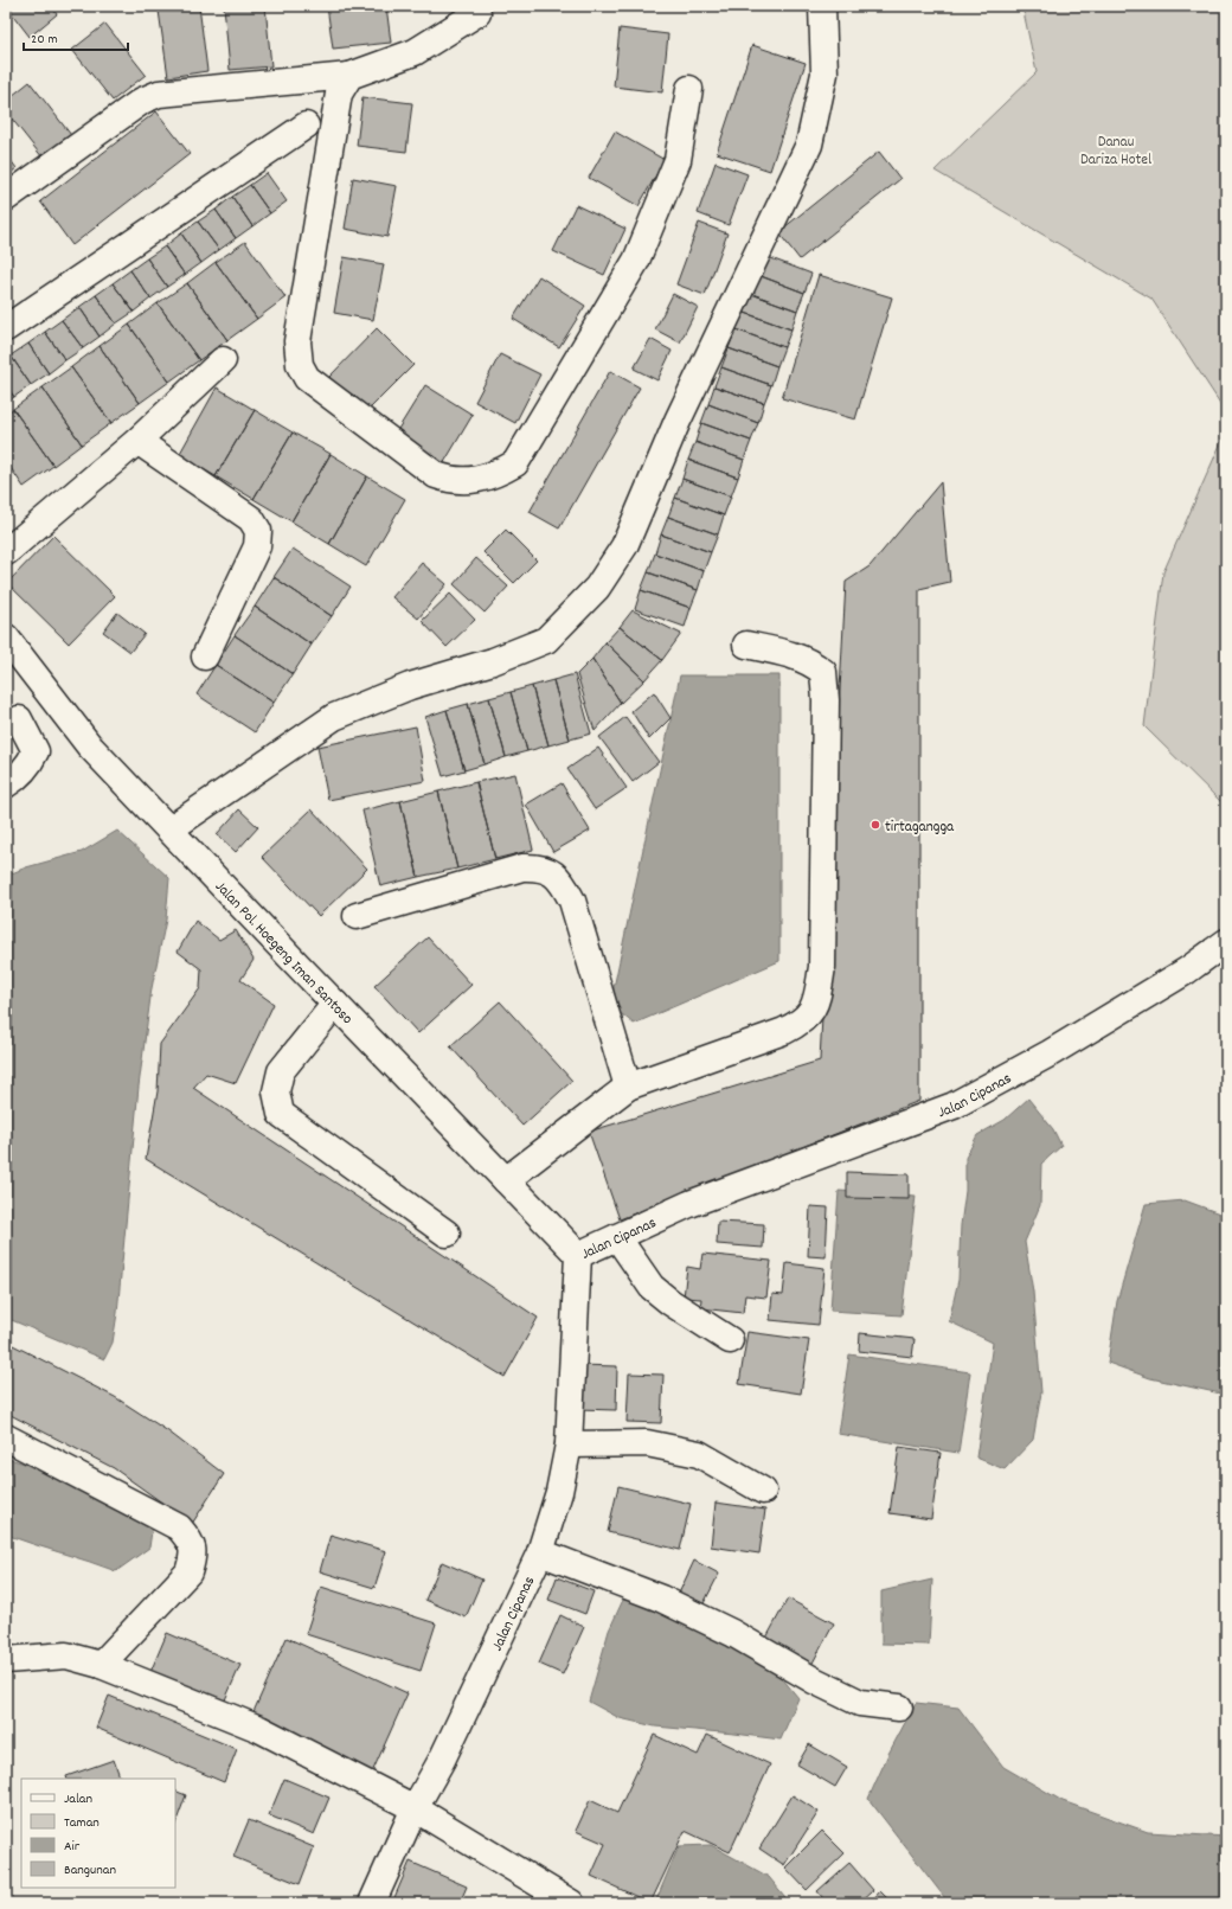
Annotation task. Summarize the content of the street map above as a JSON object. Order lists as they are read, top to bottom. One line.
{"streets":{"street":["Jalan Pol. Hoegeng Iman Santoso","Jalan Cipanas"]},"crossings":[["Jalan Pol. Hoegeng Iman Santoso","Jalan Cipanas"]],"parks":["Danau Dariza Hotel"],"places":["tirtagangga"],"legend":["Jalan","Taman","Air","Bangunan"],"scale_bar":"20 m"}
